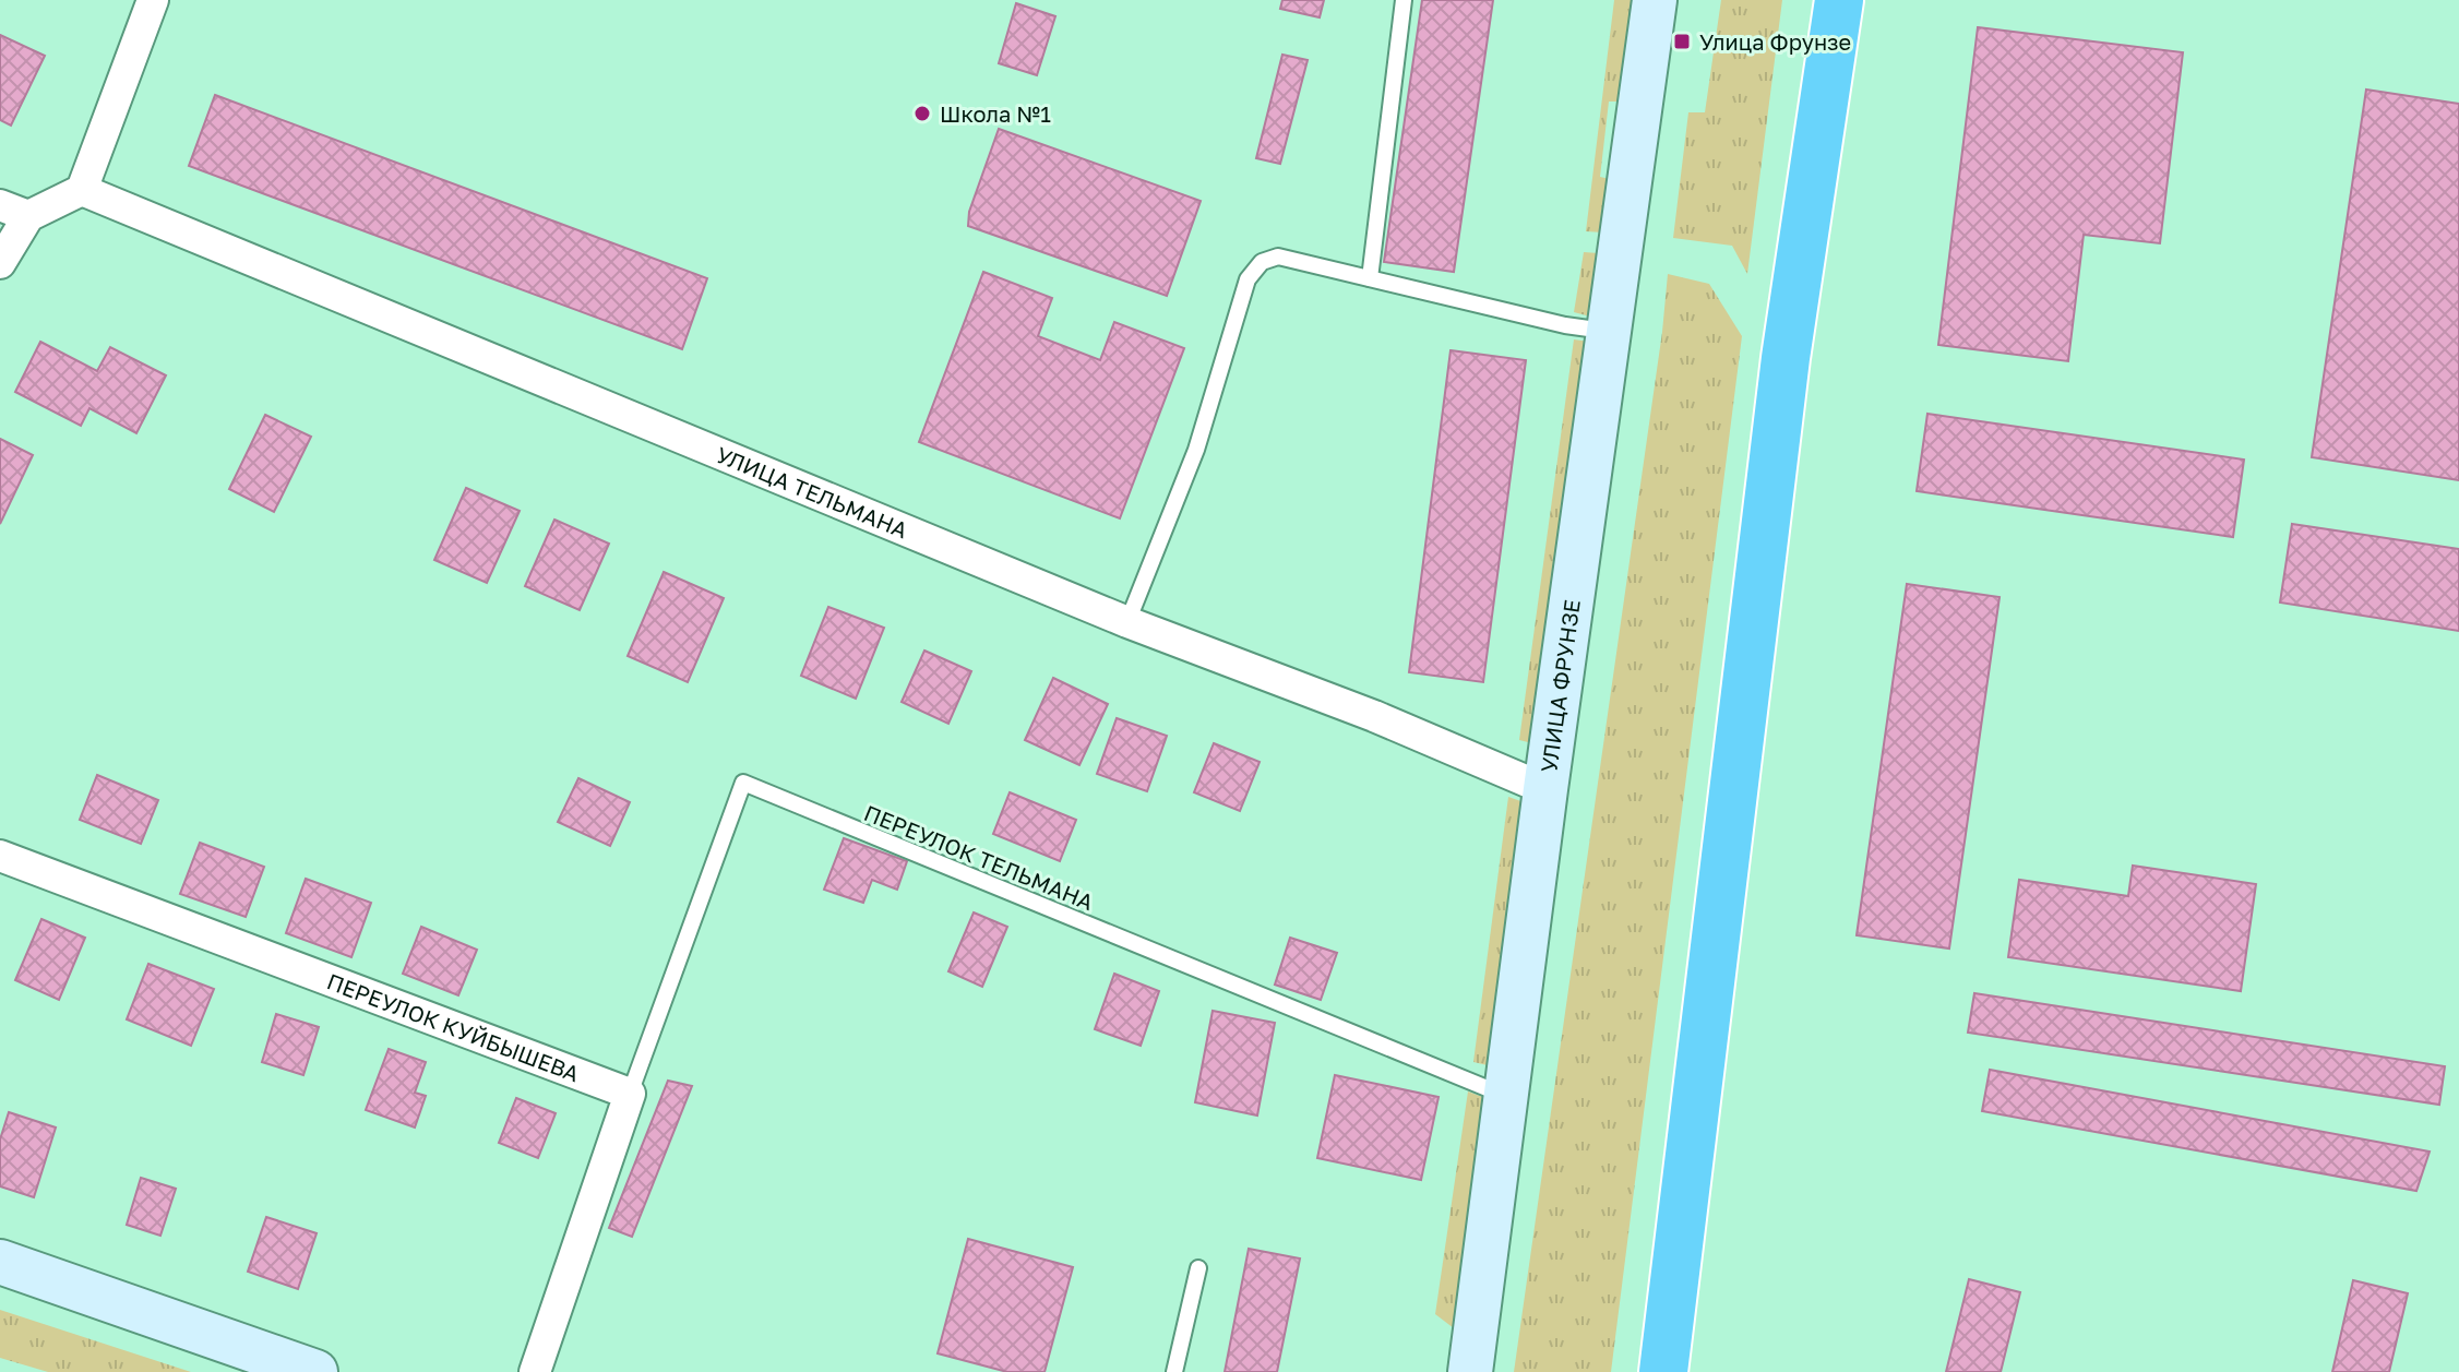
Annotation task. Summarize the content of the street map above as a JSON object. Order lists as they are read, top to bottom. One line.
{"streets":{"main road":["УЛИЦА ФРУНЗЕ"],"street":["УЛИЦА ТЕЛЬМАНА","ПЕРЕУЛОК КУЙБЫШЕВА"],"lane":["ПЕРЕУЛОК ТЕЛЬМАНА"]},"crossings":[["УЛИЦА ТЕЛЬМАНА","УЛИЦА ФРУНЗЕ"],["УЛИЦА ФРУНЗЕ","ПЕРЕУЛОК ТЕЛЬМАНА"],["ПЕРЕУЛОК ТЕЛЬМАНА","ПЕРЕУЛОК КУЙБЫШЕВА"]],"places":{"transit":["Улица Фрунзе"],"other":["Школа №1"]}}
